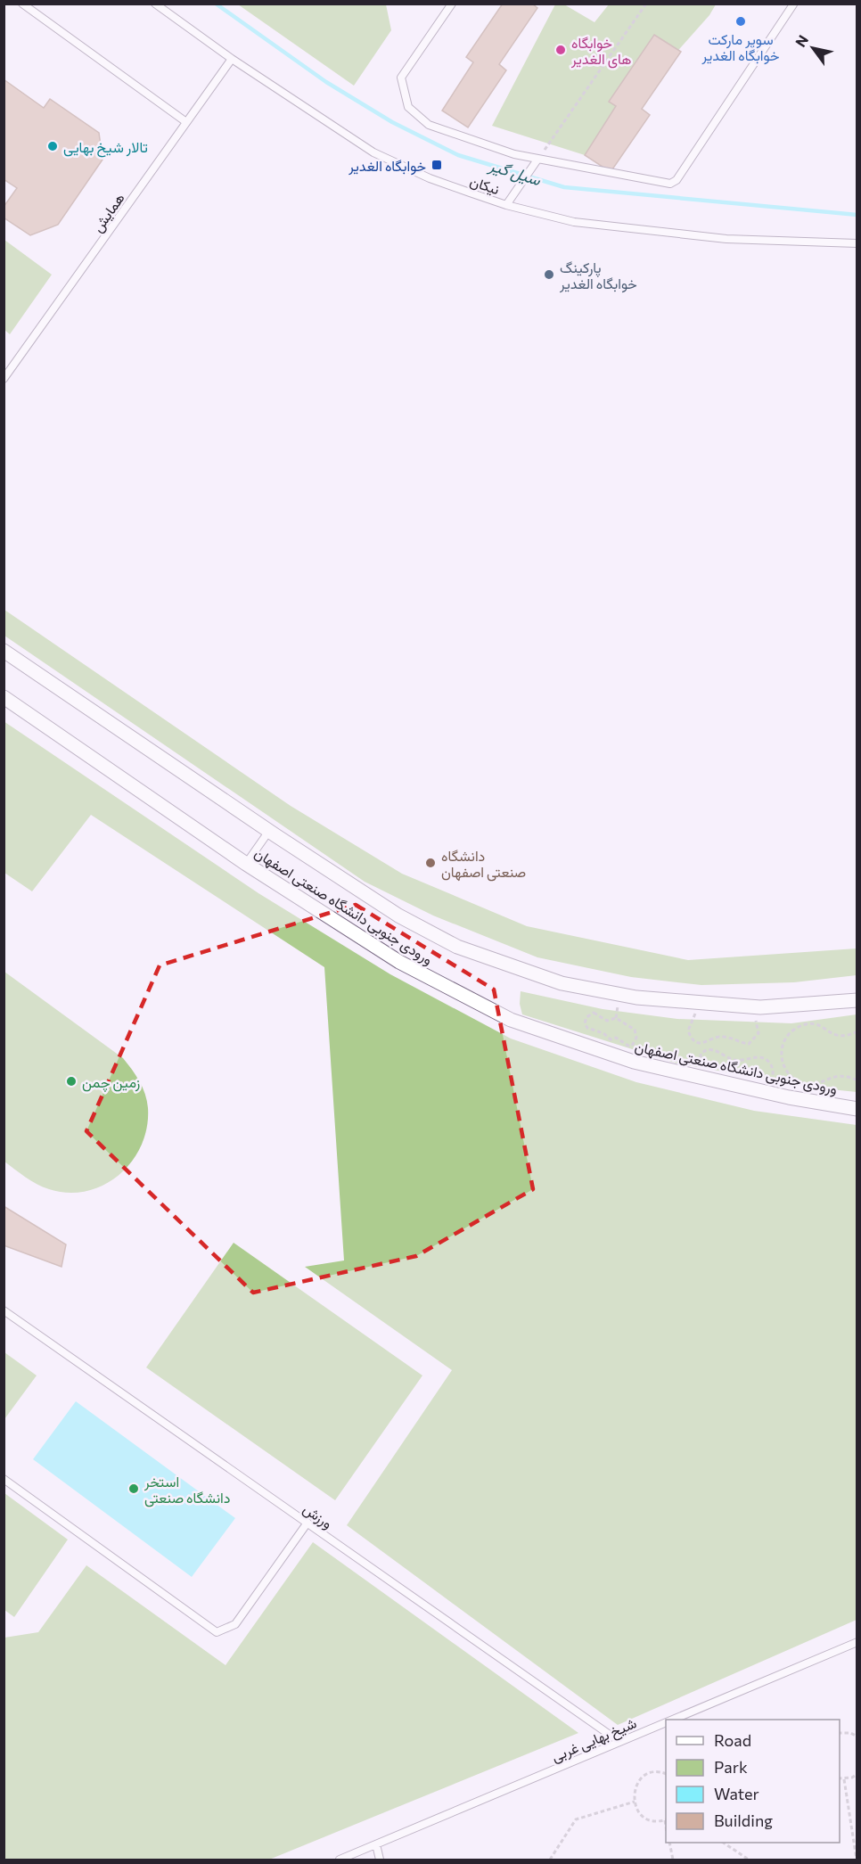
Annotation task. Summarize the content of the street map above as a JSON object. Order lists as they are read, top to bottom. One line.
{"streets":{"street":["ورودی جنوبی دانشگاه صنعتی اصفهان"],"lane":["نیکان","همایش","ورزش","شیخ بهایی غربی"]},"crossings":[["نیکان","همایش"],["ورزش","شیخ بهایی غربی"]],"water":["سیل گیر"],"places":{"other":["سوپر مارکت خوابگاه الغدیر","خوابگاه های الغدیر","تالار شیخ بهایی","پارکینگ خوابگاه الغدیر","دانشگاه صنعتی اصفهان","زمین چمن","استخر دانشگاه صنعتی"],"transit":["خوابگاه الغدیر"]},"legend":["Road","Park","Water","Building"],"north":"top left"}
